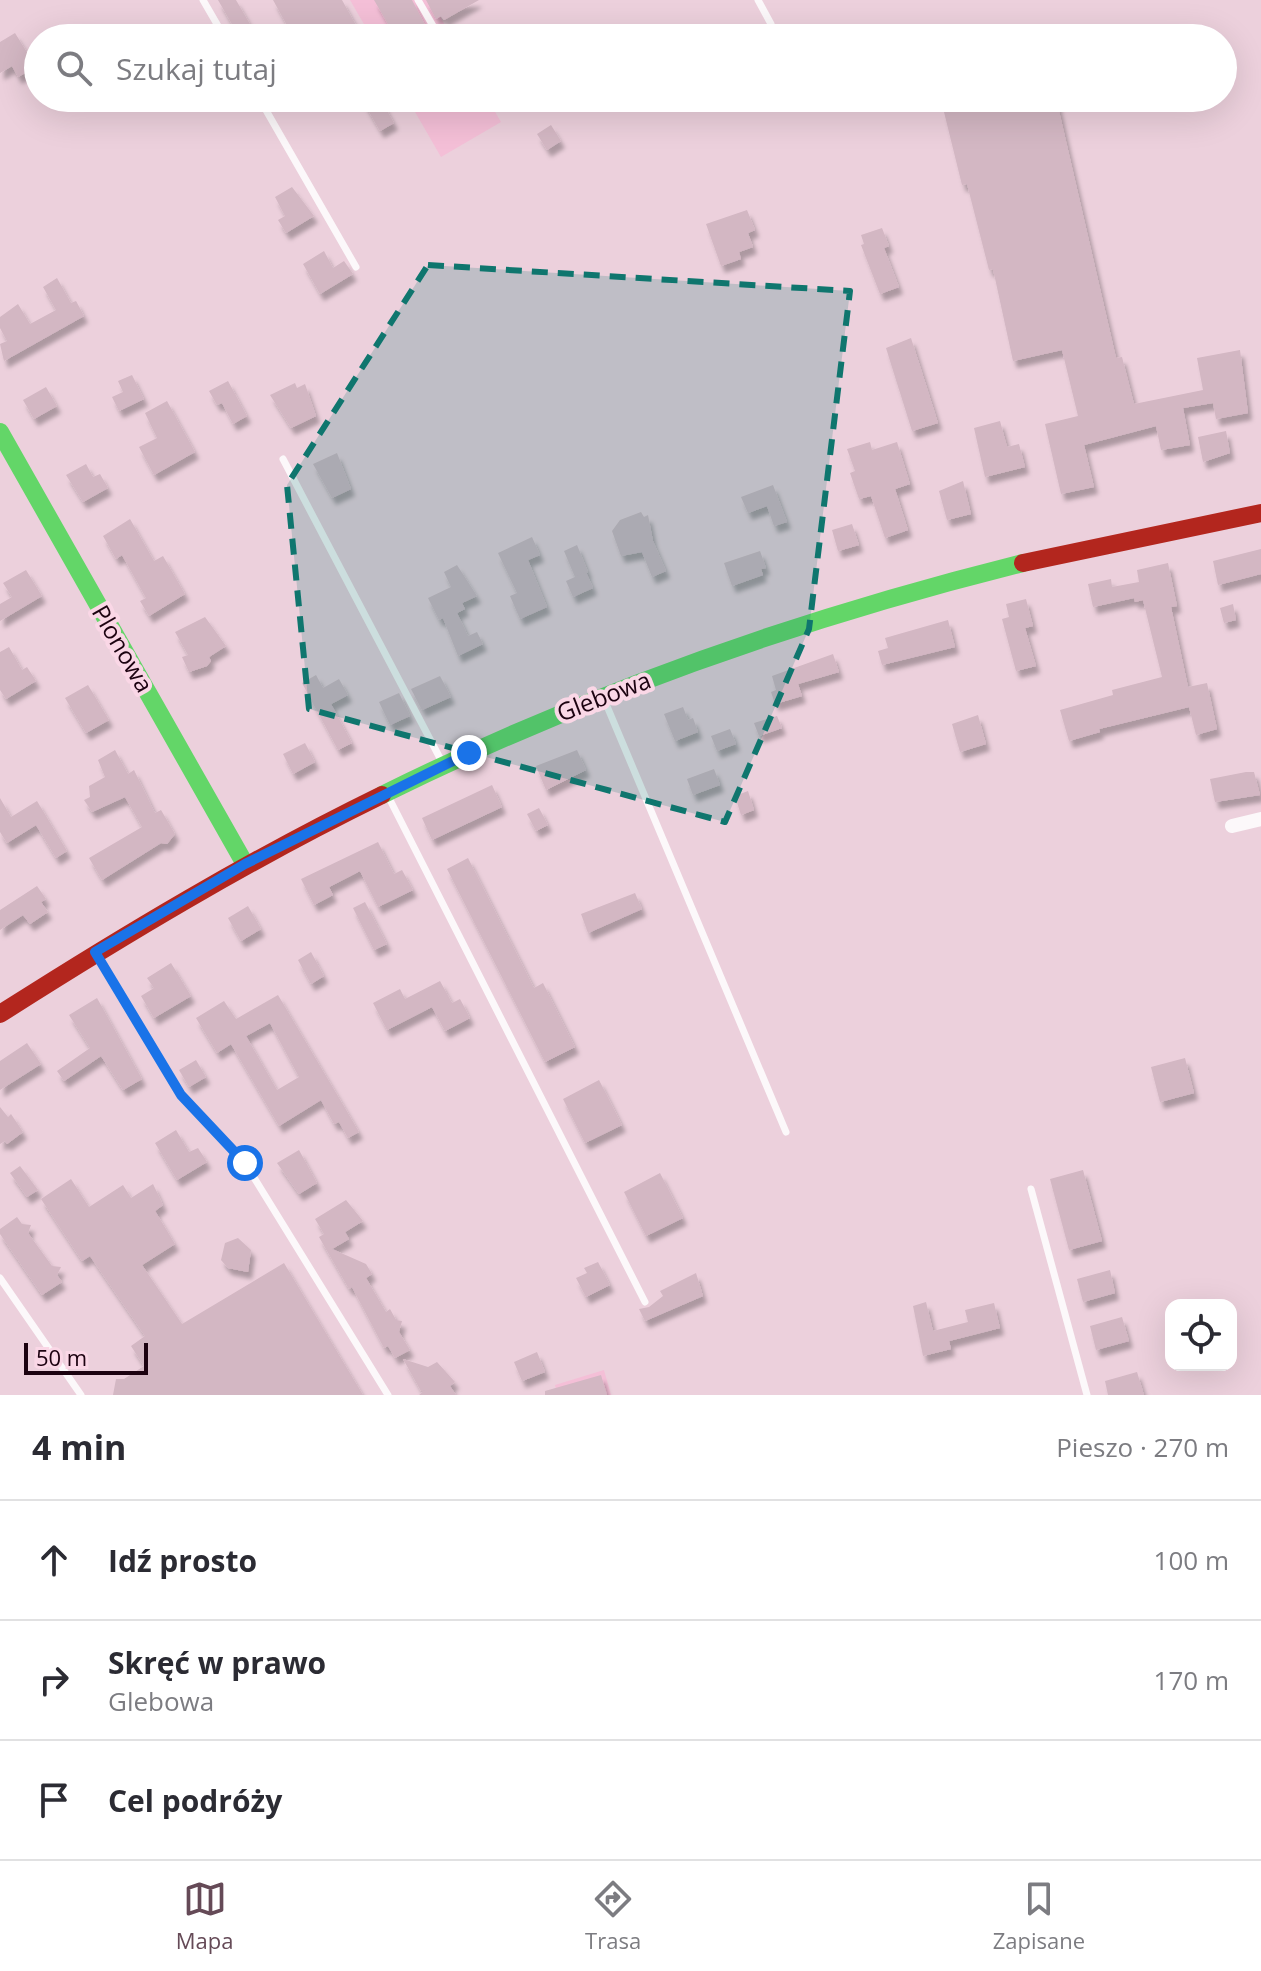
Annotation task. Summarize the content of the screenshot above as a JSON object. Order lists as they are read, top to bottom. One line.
{"streets":{"street":["Plonowa","Glebowa"]},"crossings":[["Plonowa","Glebowa"]],"scale_bar":"50 m","page":{"search":"Szukaj tutaj","scale":"50 m","heading":["4 min","Pieszo · 270 m"],"list":[["Idź prosto","100 m"],["Skręć w prawo","Glebowa","170 m"],"Cel podróży"],"nav":["Mapa","Trasa","Zapisane"]}}
